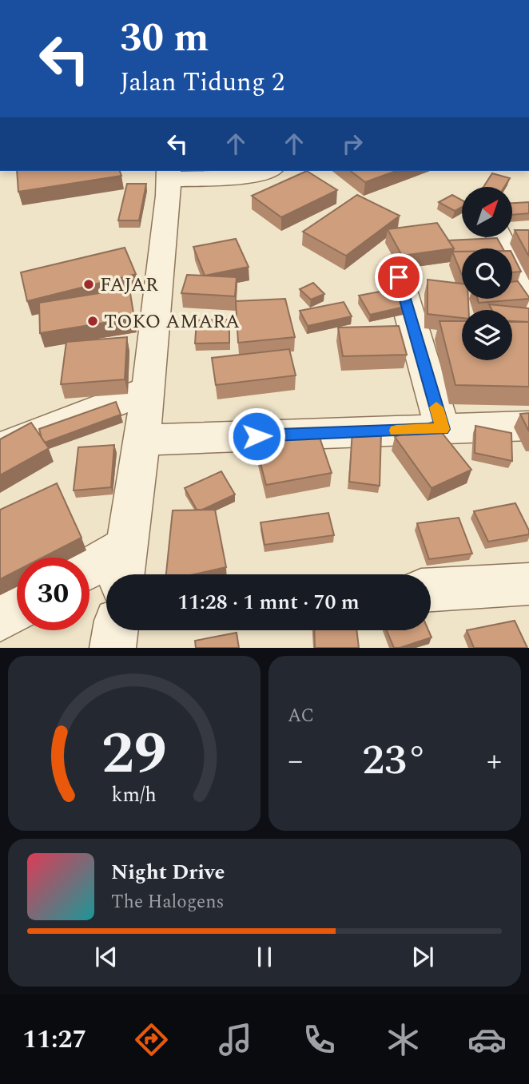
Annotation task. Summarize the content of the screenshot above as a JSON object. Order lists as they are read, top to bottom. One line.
{"places":["FAJAR","TOKO AMARA"],"north":"top right","page":{"turn":["30 m","Jalan Tidung 2"],"limit":"30","trip":"11:28 · 1 mnt · 70 m","tile":"AC","heat":["−","23°","+"],"song":["Night Drive","The Halogens"],"tabs":"11:27","gauge":["29","km/h"]}}
